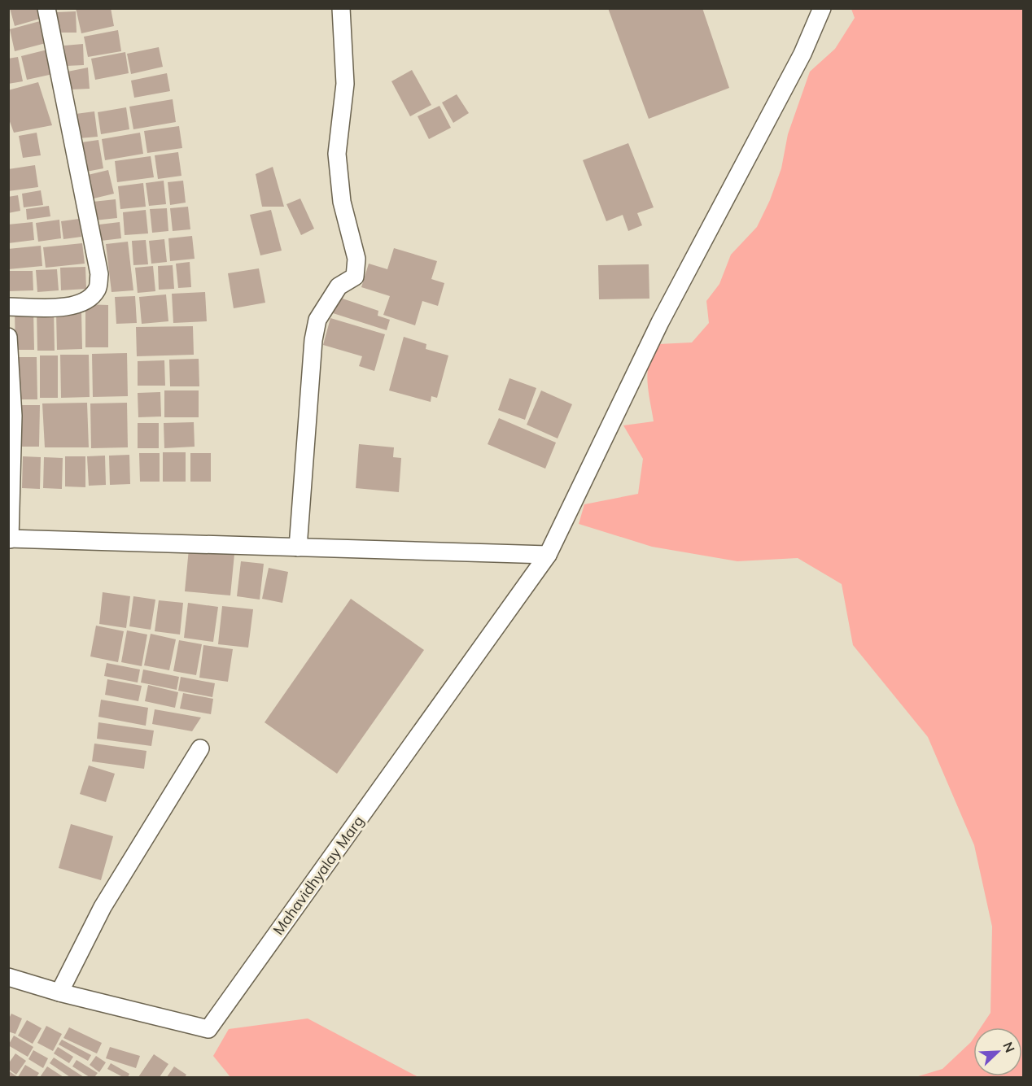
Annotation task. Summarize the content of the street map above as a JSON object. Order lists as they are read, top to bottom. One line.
{"streets":{"street":["Mahavidhyalay Marg"]},"north":"top right"}
